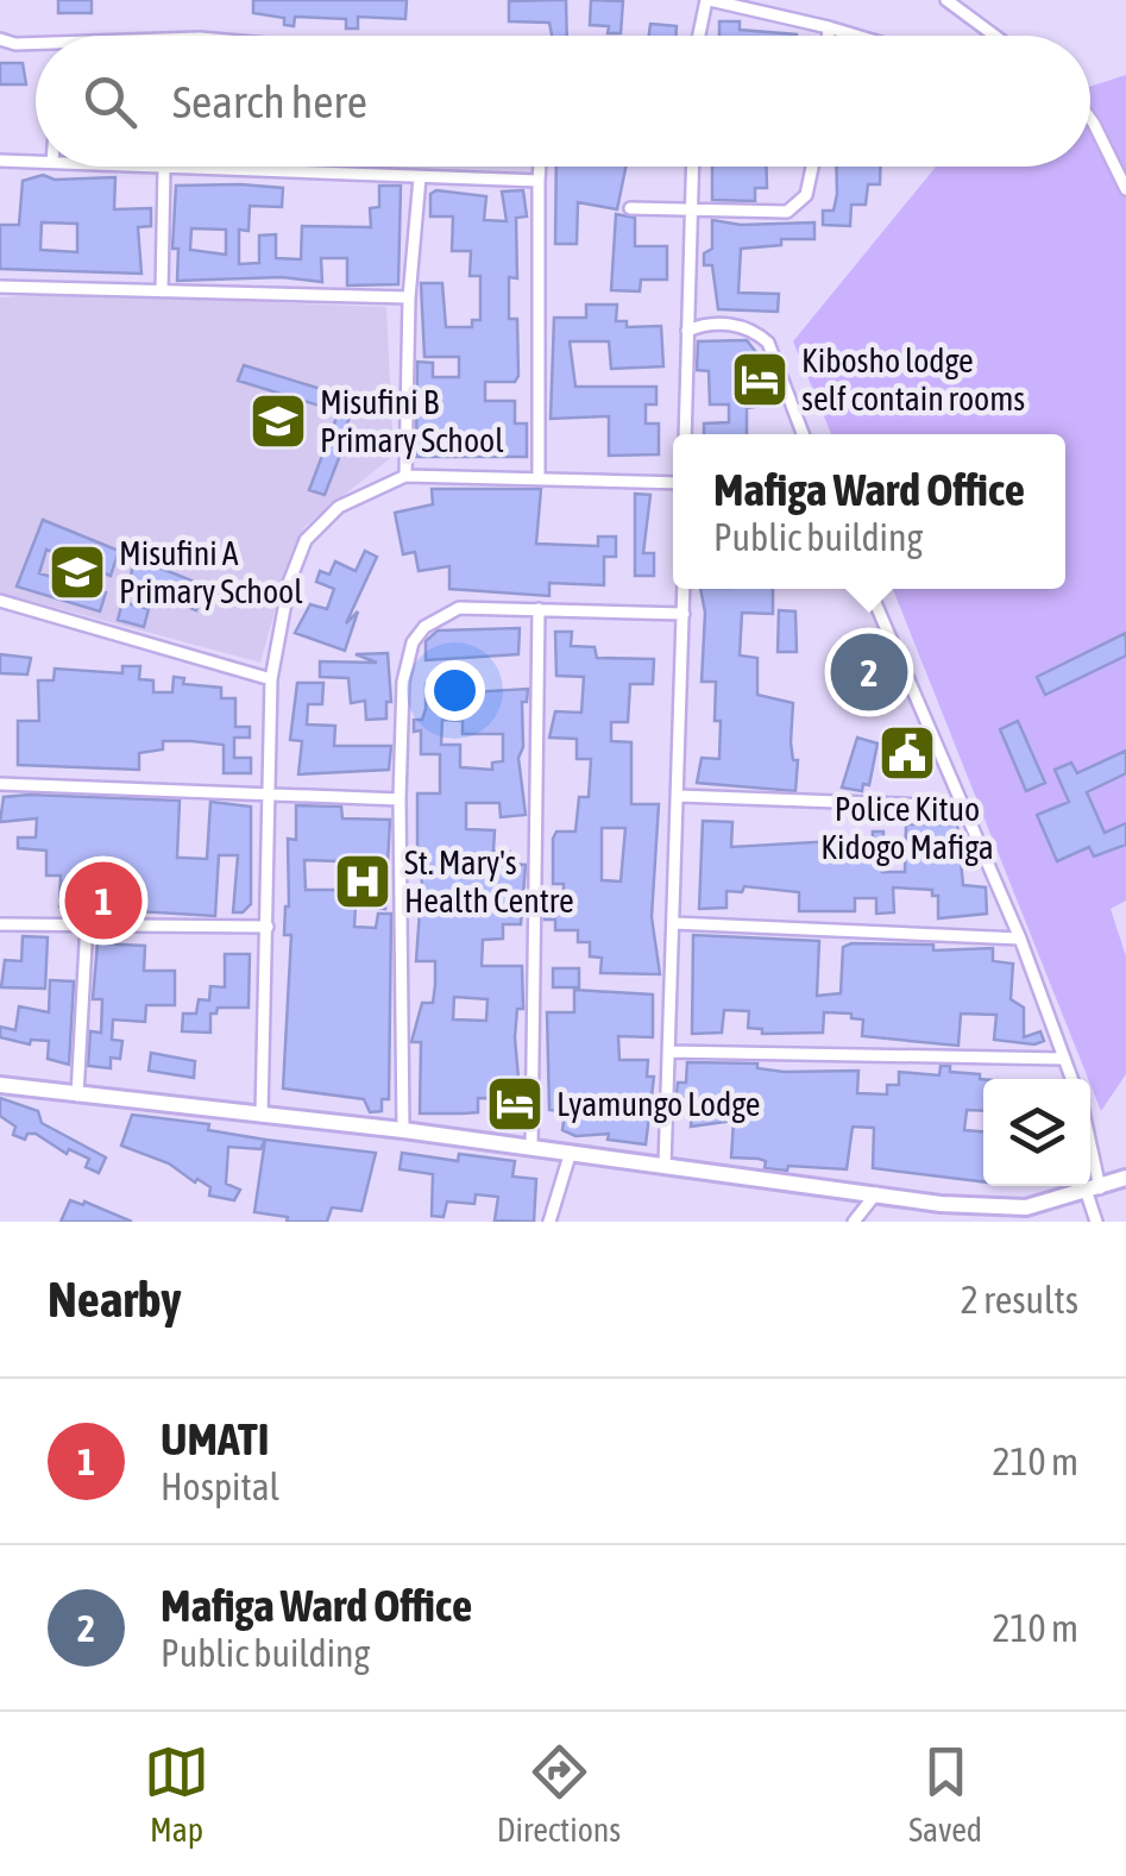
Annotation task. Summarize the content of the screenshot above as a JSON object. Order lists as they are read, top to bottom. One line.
{"places":{"hotel":["Kibosho lodge self contain rooms","Lyamungo Lodge"],"school or university":["Misufini B Primary School","Misufini A Primary School"],"public building":["Police Kituo Kidogo Mafiga"],"hospital":["St. Mary's Health Centre"]},"page":{"search":"Search here","popup":["Mafiga Ward Office","Public building"],"pins":["2","1"],"heading":["Nearby","2 results"],"list":[{"mark":"1","name":"UMATI","note":"Hospital","value":"210 m"},{"mark":"2","name":"Mafiga Ward Office","note":"Public building","value":"210 m"}],"nav":["Map","Directions","Saved"]}}
